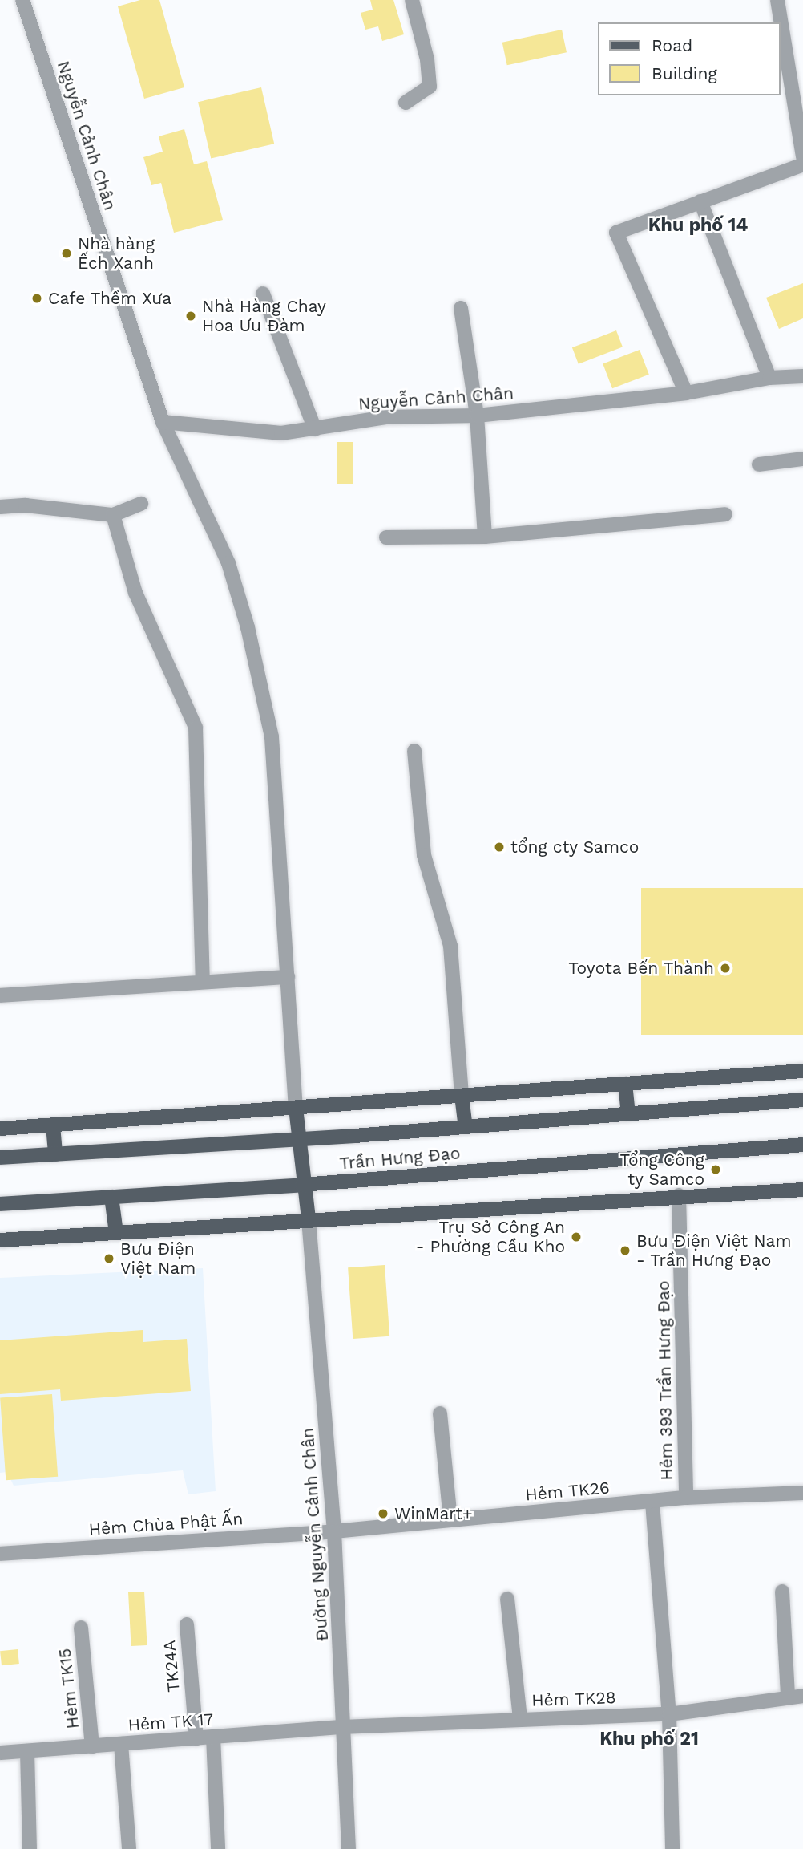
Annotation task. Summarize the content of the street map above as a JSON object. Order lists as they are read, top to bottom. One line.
{"streets":{"main road":["Trần Hưng Đạo"],"street":["Nguyễn Cảnh Chân","Hẻm 393 Trần Hưng Ðạo","Hẻm TK26","Hẻm Chùa Phật Ấn","Đường Nguyễn Cảnh Chân","TK24A","Hẻm TK15","Hẻm TK28","Hẻm TK 17"]},"crossings":[["Hẻm 393 Trần Hưng Ðạo","Hẻm TK26"],["Hẻm TK26","Hẻm Chùa Phật Ấn"],["Hẻm TK26","Đường Nguyễn Cảnh Chân"],["Hẻm Chùa Phật Ấn","Đường Nguyễn Cảnh Chân"],["Đường Nguyễn Cảnh Chân","Hẻm TK28"],["Đường Nguyễn Cảnh Chân","Hẻm TK 17"],["TK24A","Hẻm TK 17"],["Hẻm TK15","Hẻm TK 17"],["Hẻm TK28","Hẻm TK 17"]],"districts":["Khu phố 14","Khu phố 21"],"places":["Nhà hàng Ếch Xanh","Cafe Thềm Xưa","Nhà Hàng Chay Hoa Ưu Đàm","tổng cty Samco","Toyota Bến Thành","Tổng Công ty Samco","Trụ Sở Công An - Phường Cầu Kho","Bưu Điện Việt Nam - Trần Hưng Đạo","Bưu Điện Việt Nam","WinMart+"],"legend":["Road","Building"]}
